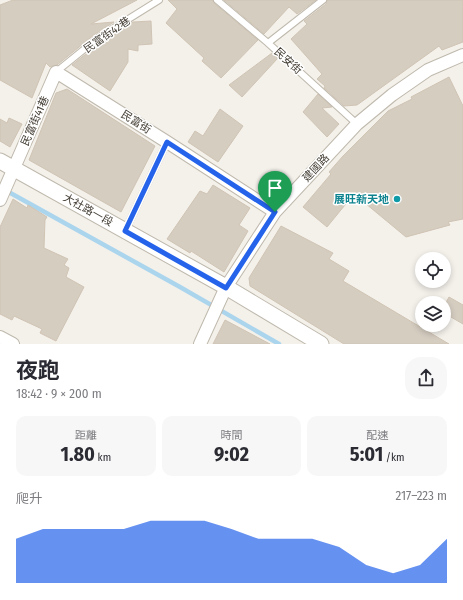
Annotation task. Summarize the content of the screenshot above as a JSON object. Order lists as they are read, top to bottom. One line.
{"streets":{"street":["民富街41巷","民富街","建國路","大社路一段"],"lane":["民富街42巷","民安街"]},"crossings":[["民富街42巷","民富街41巷"],["民富街42巷","民富街"],["民安街","建國路"],["民富街41巷","民富街"],["民富街41巷","大社路一段"],["民富街","建國路"],["建國路","大社路一段"]],"places":["展旺新天地"],"page":{"heading":["夜跑","18:42 · 9 × 200 m"],"stats":[["距離","1.80 km"],["時間","9:02"],["配速","5:01 /km"]],"chart":["爬升","217–223 m"]}}
